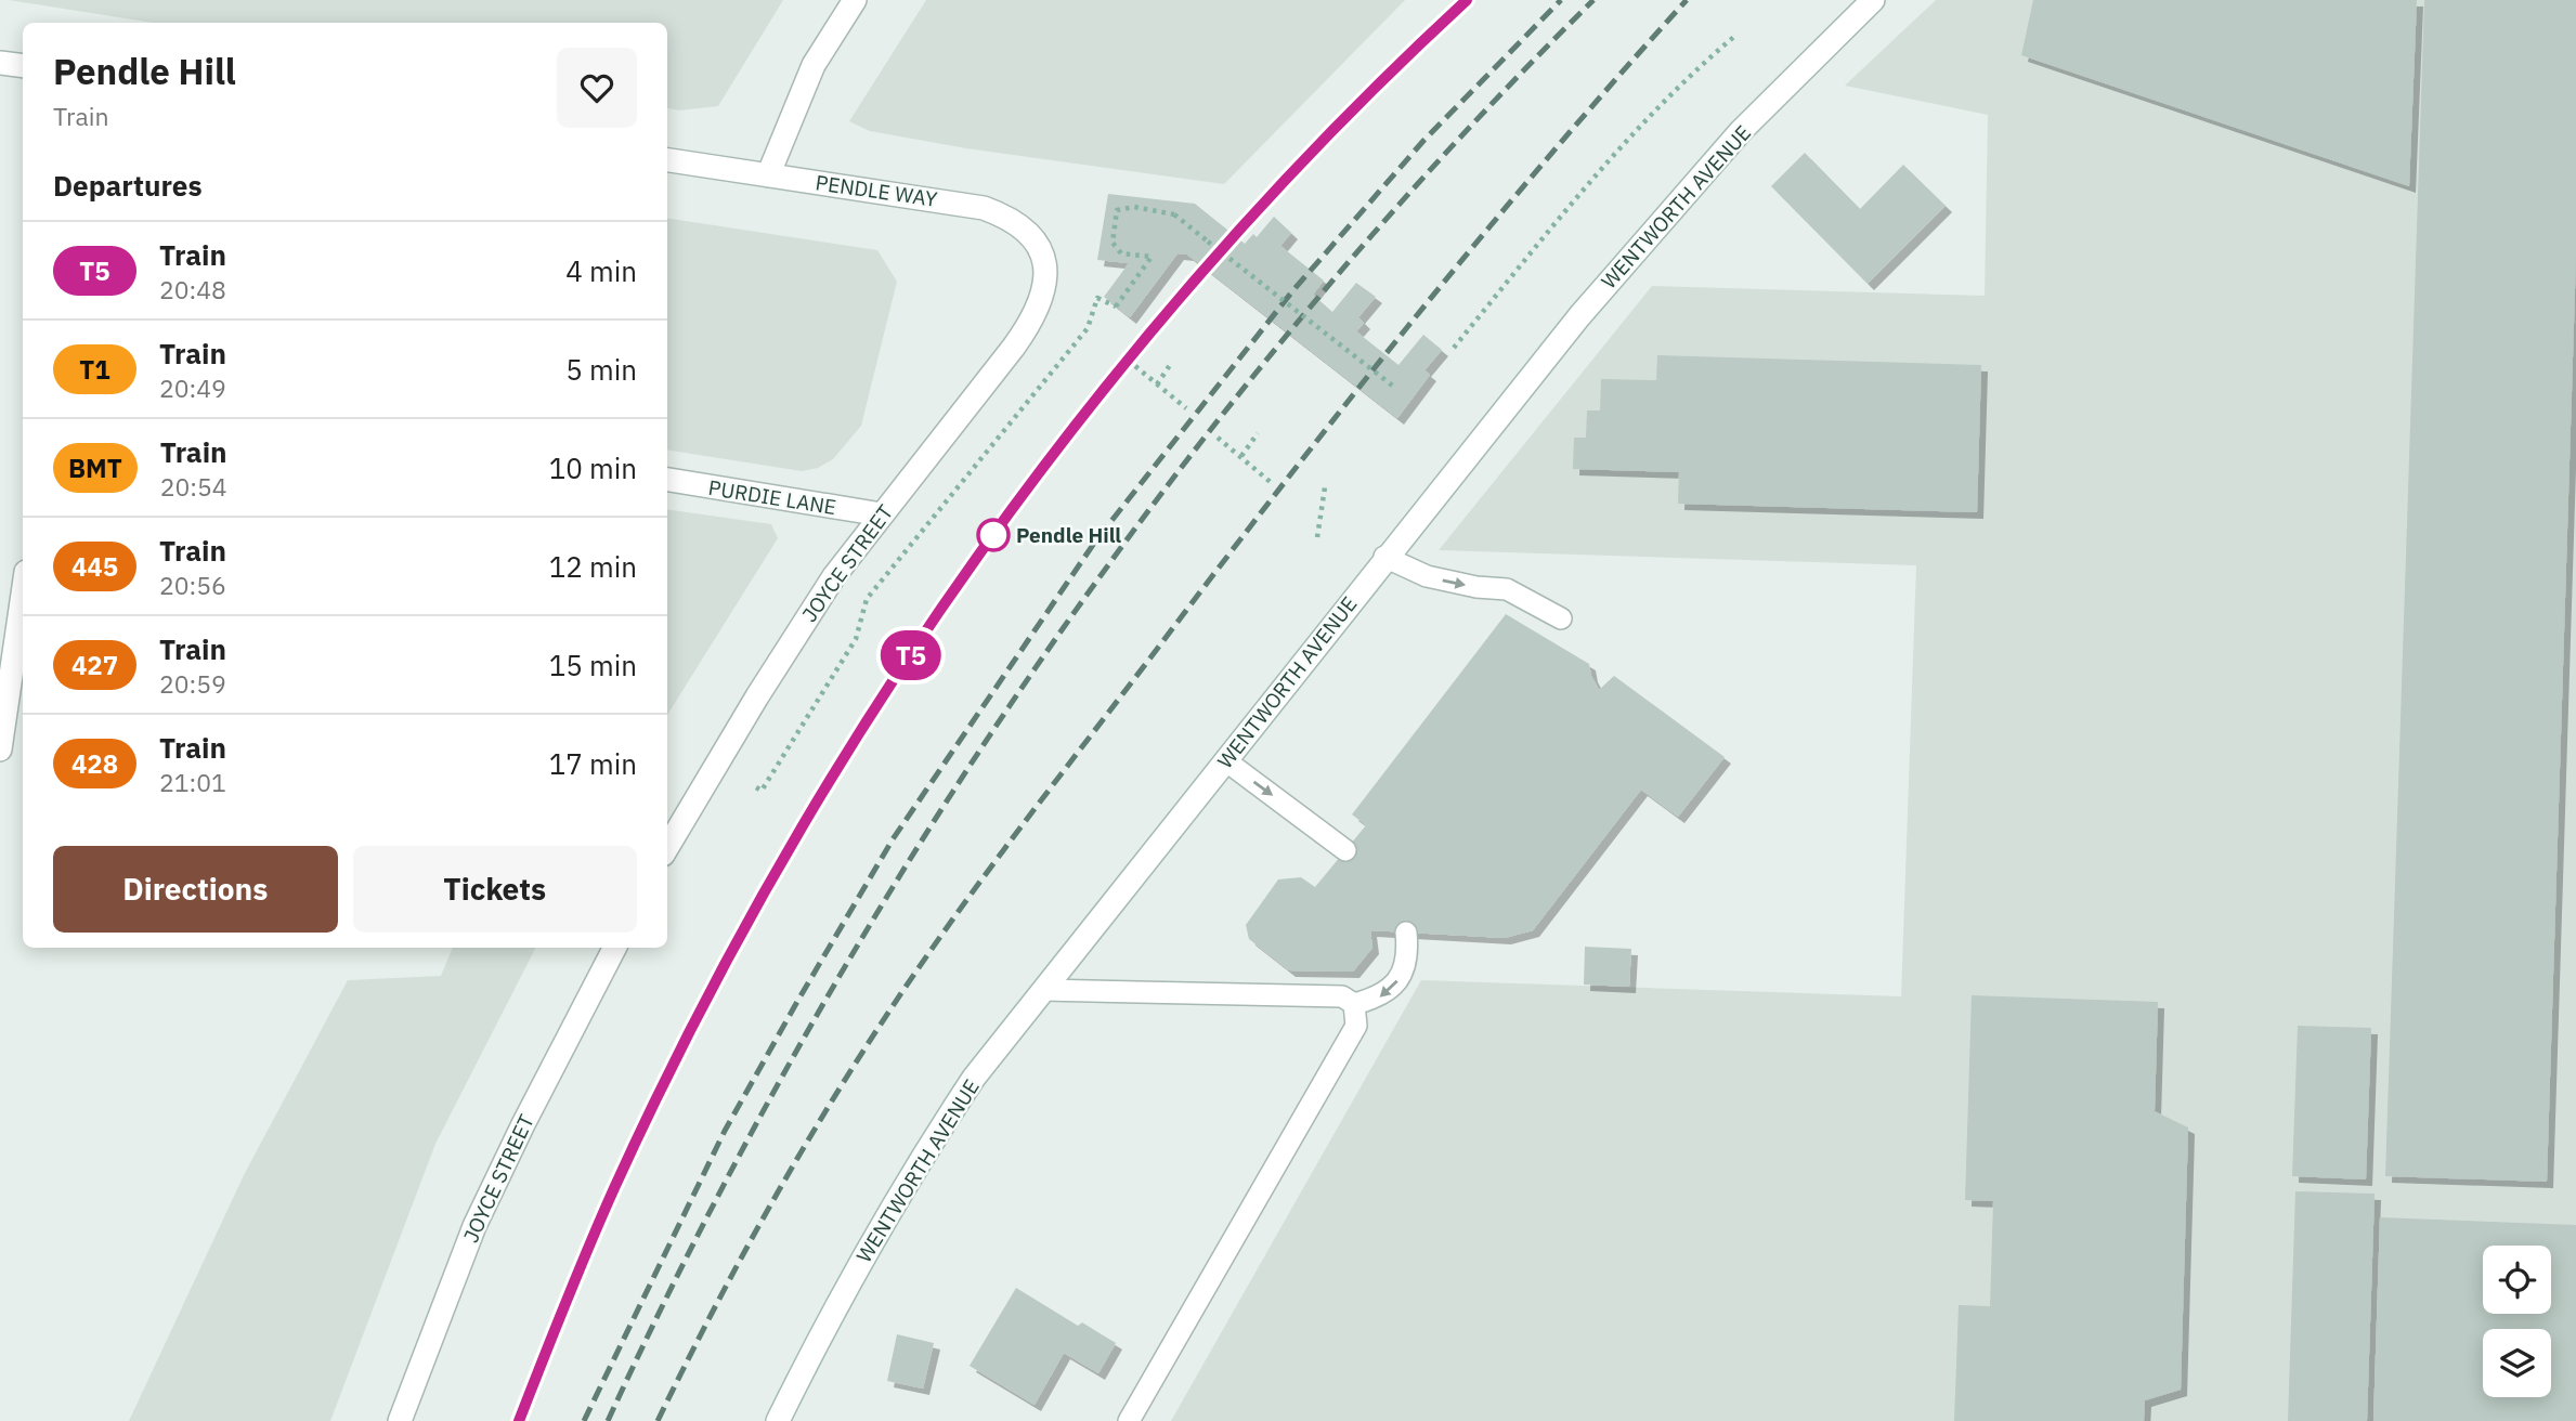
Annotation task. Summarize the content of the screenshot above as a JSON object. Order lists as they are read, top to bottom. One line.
{"streets":{"street":["PENDLE WAY","WENTWORTH AVENUE","PURDIE LANE","JOYCE STREET"]},"crossings":[["PENDLE WAY","JOYCE STREET"],["PURDIE LANE","JOYCE STREET"]],"places":["Pendle Hill"],"page":{"on_map":"T5","heading":[["Pendle Hill","Train"],"Departures"],"list":[{"mark":"T5","name":"Train","note":"20:48","value":"4 min"},{"mark":"T1","name":"Train","note":"20:49","value":"5 min"},{"mark":"BMT","name":"Train","note":"20:54","value":"10 min"},{"mark":"445","name":"Train","note":"20:56","value":"12 min"},{"mark":"427","name":"Train","note":"20:59","value":"15 min"},{"mark":"428","name":"Train","note":"21:01","value":"17 min"}],"buttons":["Directions","Tickets"]}}
